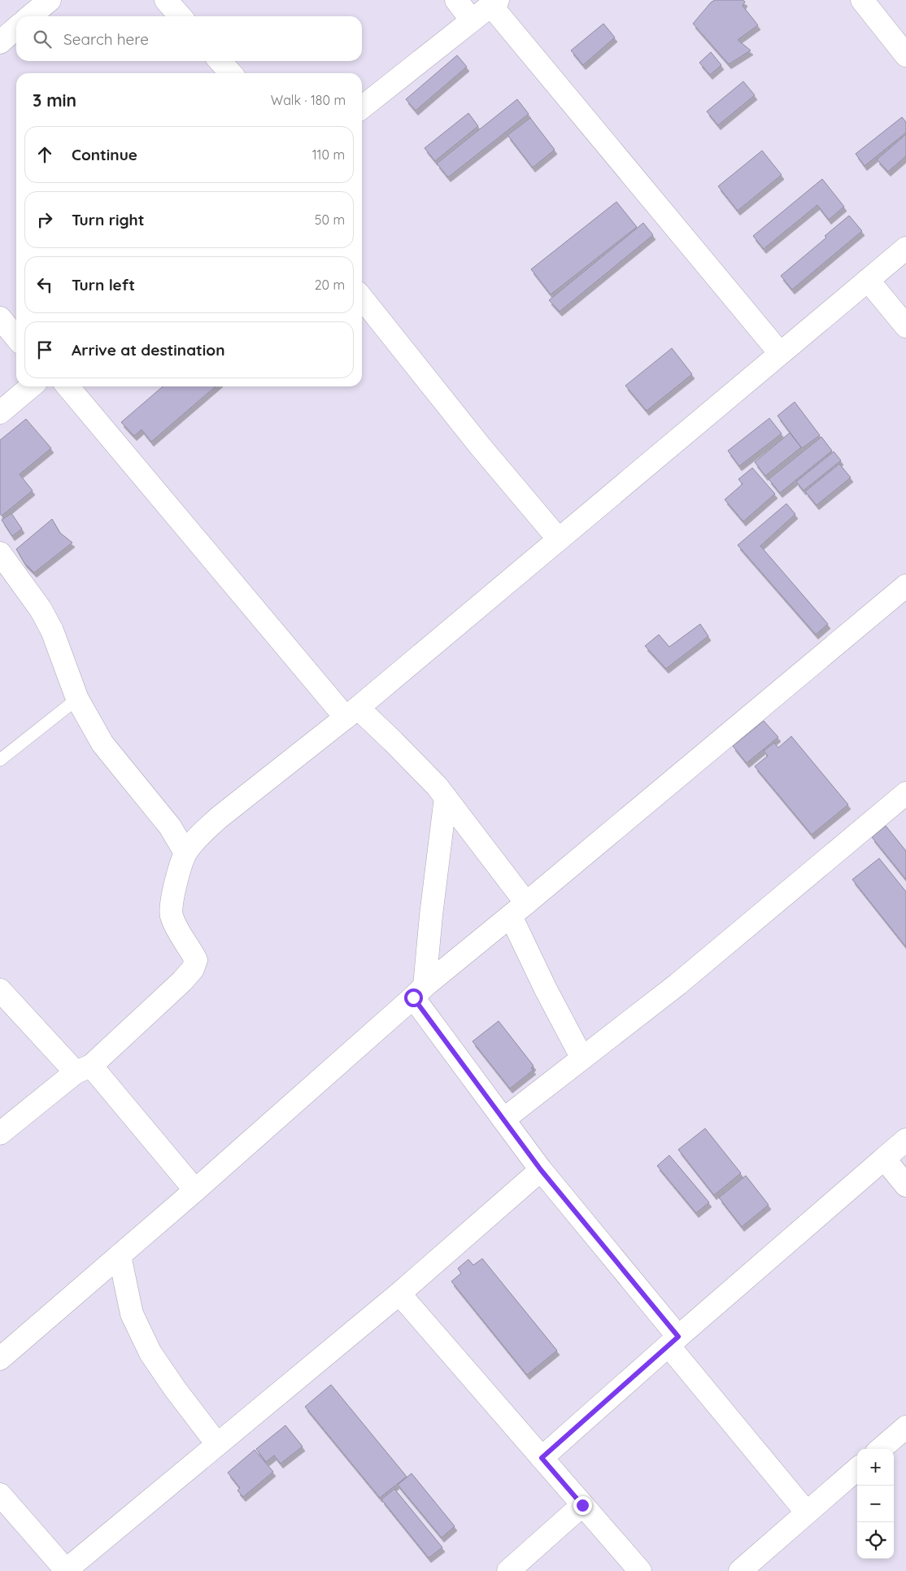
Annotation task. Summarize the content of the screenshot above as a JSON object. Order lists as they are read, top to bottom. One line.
{"page":{"search":"Search here","heading":["3 min","Walk · 180 m"],"list":[["Continue","110 m"],["Turn right","50 m"],["Turn left","20 m"],"Arrive at destination"],"map_buttons":["+","−"]}}
